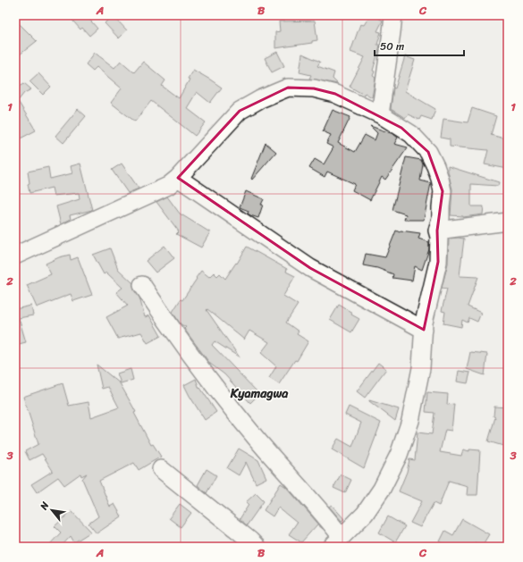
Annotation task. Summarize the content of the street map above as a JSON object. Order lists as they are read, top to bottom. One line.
{"districts":["Kyamagwa"],"scale_bar":"50 m","north":"top left","grid":{"columns":["A","B","C"],"rows":["1","2","3"]}}
